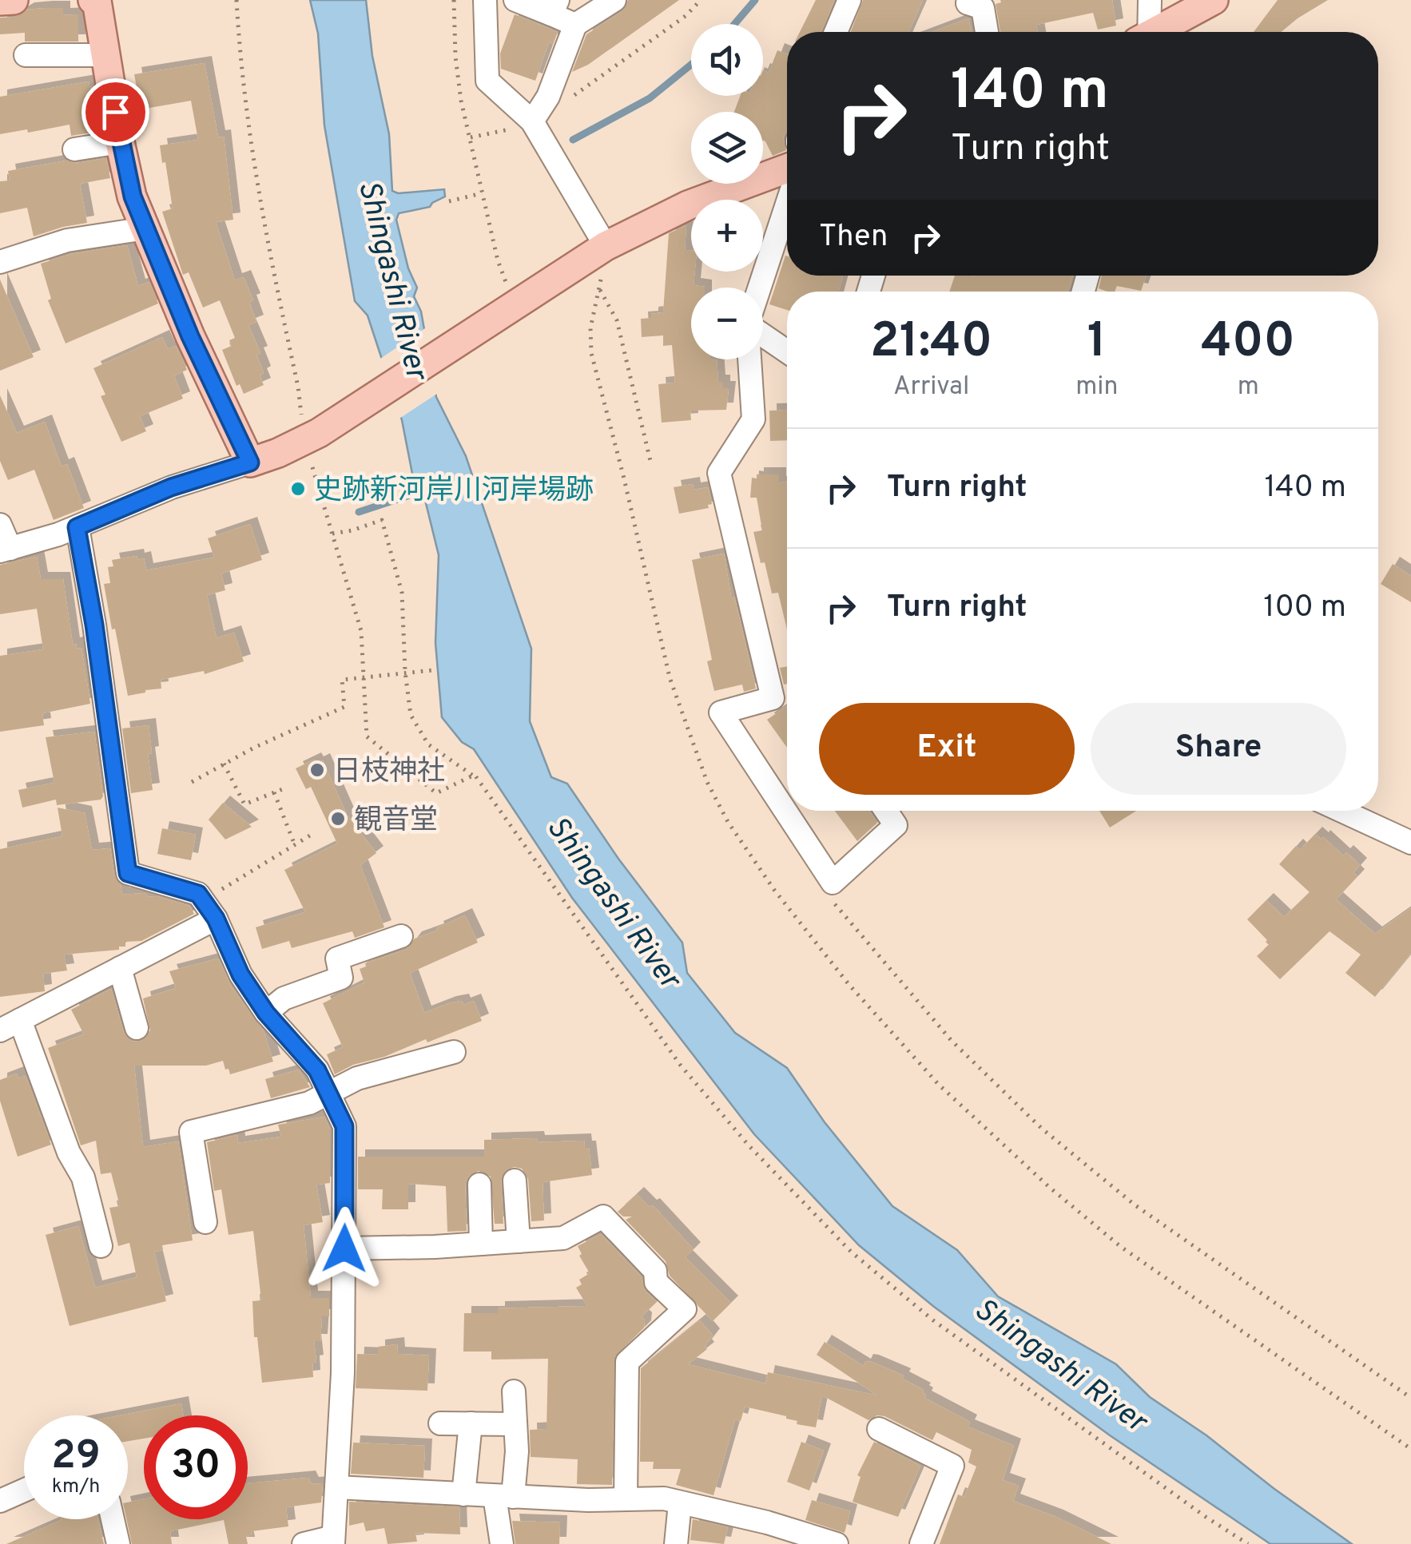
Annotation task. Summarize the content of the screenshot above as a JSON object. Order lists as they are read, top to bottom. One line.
{"water":["Shingashi River"],"places":["史跡新河岸川河岸場跡","日枝神社","観音堂"],"page":{"map_buttons":["+","−"],"turn":["140 m","Turn right"],"then":"Then","eta":["21:40","Arrival","1","min","400","m"],"list":[{"name":"Turn right","value":"140 m"},{"name":"Turn right","value":"100 m"}],"buttons":["Exit","Share"],"speed":"29 km/h","limit":"30"}}
